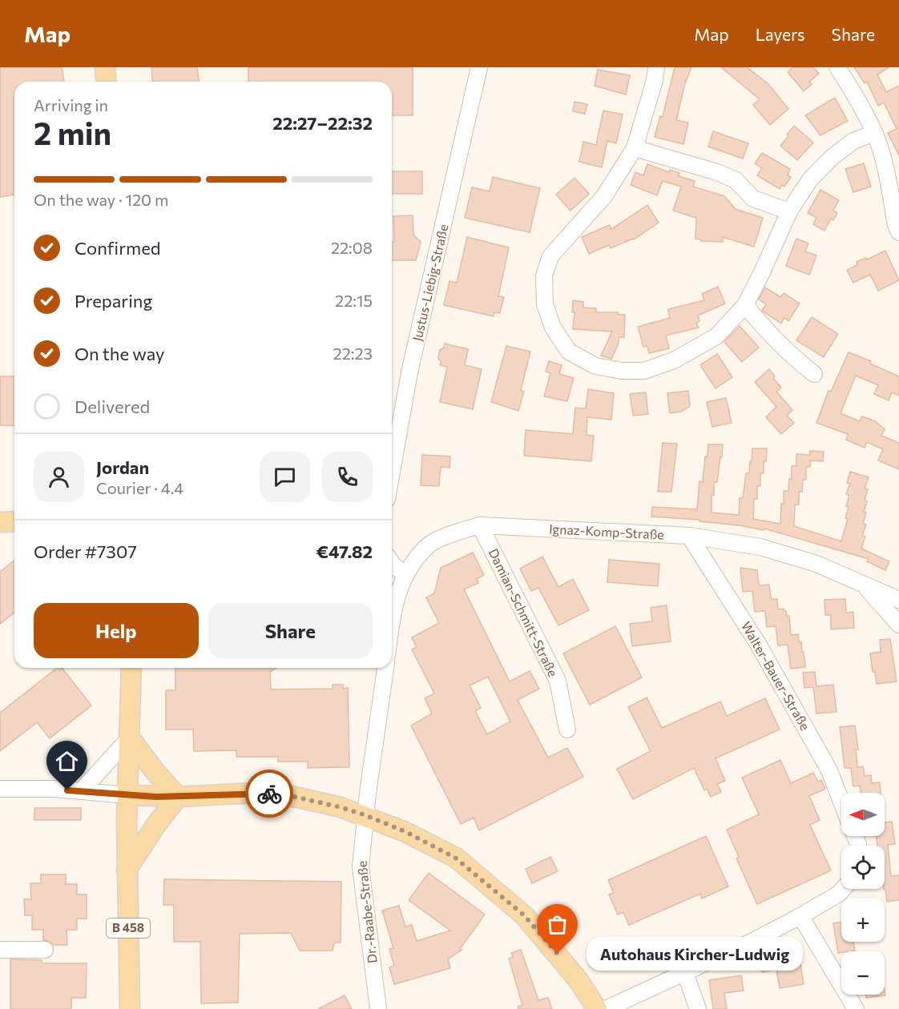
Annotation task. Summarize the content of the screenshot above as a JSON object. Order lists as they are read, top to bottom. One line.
{"streets":{"main road":["B 458"],"street":["Justus-Liebig-Straße","Ignaz-Komp-Straße","Damian-Schmitt-Straße","Walter-Bauer-Straße","Dr.-Raabe-Straße"]},"crossings":[["Ignaz-Komp-Straße","Damian-Schmitt-Straße"],["Ignaz-Komp-Straße","Walter-Bauer-Straße"]],"places":["Autohaus Kircher-Ludwig"],"north":"left","page":{"header":"Map","nav":["Map","Layers","Share"],"heading":["2 min","Arriving in","22:27–22:32"],"panel":["Jordan","Courier · 4.4","Order #7307","€47.82"],"bar":"On the way · 120 m","list":[["Confirmed","22:08"],["Preparing","22:15"],["On the way","22:23"],"Delivered"],"buttons":["Help","Share"],"map_buttons":["+","−"],"bubble":"Autohaus Kircher-Ludwig"}}
